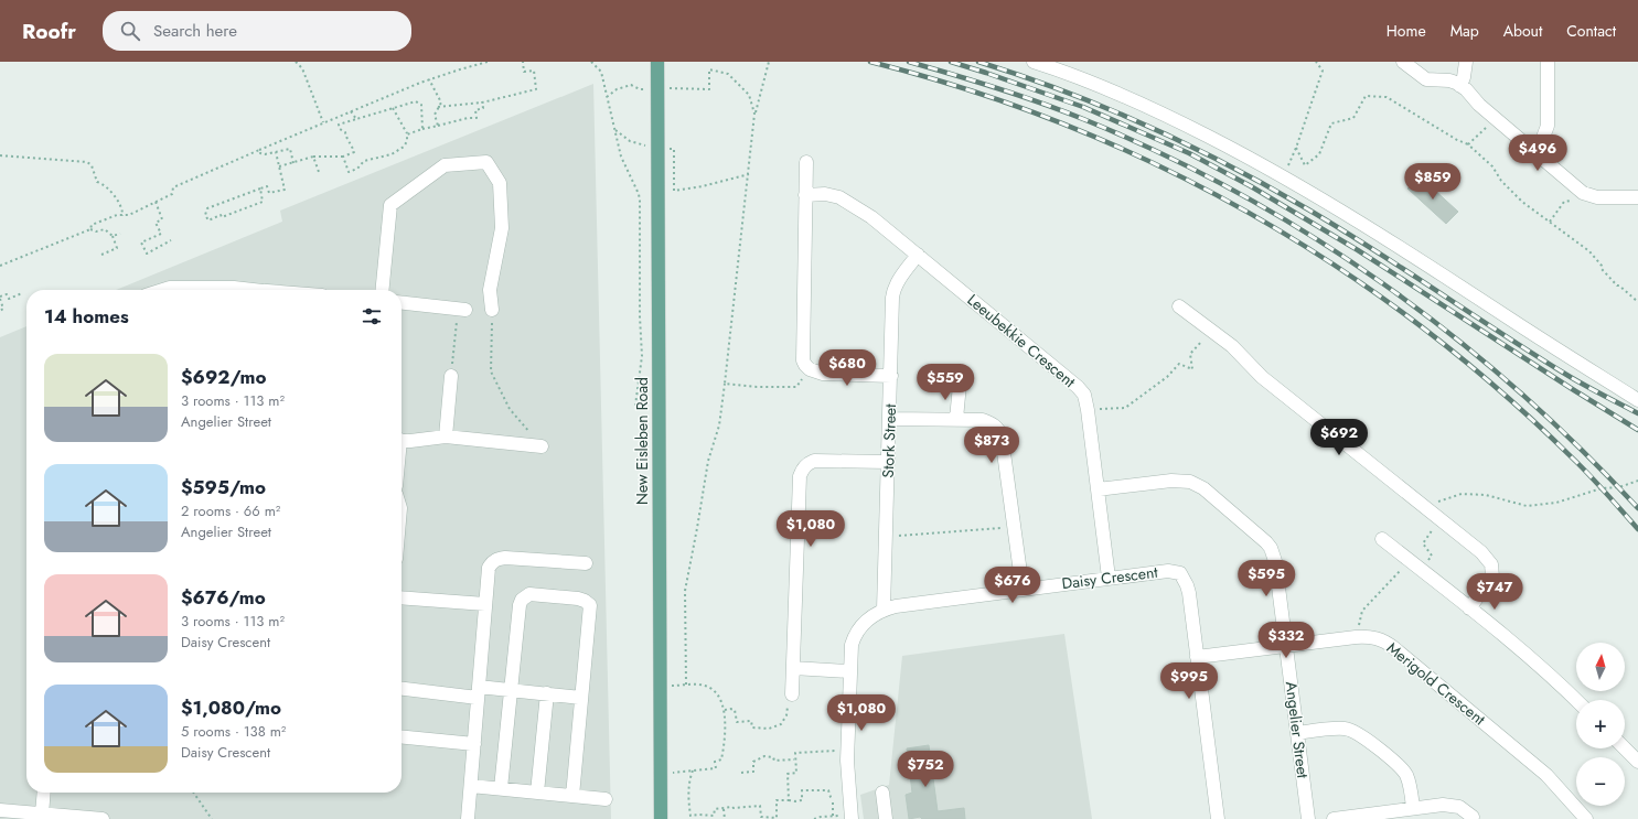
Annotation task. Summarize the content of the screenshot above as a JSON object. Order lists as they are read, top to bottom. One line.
{"streets":{"main road":["New Eisleben Road"],"street":["Leeubekkie Crescent","Stork Street","Daisy Crescent","Merigold Crescent","Angelier Street"]},"crossings":[["Leeubekkie Crescent","Stork Street"],["Leeubekkie Crescent","Daisy Crescent"],["Leeubekkie Crescent","Angelier Street"],["Stork Street","Daisy Crescent"],["Daisy Crescent","Merigold Crescent"],["Merigold Crescent","Angelier Street"]],"north":"top","page":{"header":"Roofr","search":"Search here","nav":["Home","Map","About","Contact"],"price":["$496","$859","$680","$559","$692","$873","$1,080","$595","$676","$747","$332","$995","$1,080","$752"],"heading":"14 homes","list":[{"name":"$692/mo","note":"3 rooms · 113 m² · Angelier Street"},{"name":"$595/mo","note":"2 rooms · 66 m² · Angelier Street"},{"name":"$676/mo","note":"3 rooms · 113 m² · Daisy Crescent"},{"name":"$1,080/mo","note":"5 rooms · 138 m² · Daisy Crescent"}],"map_buttons":["+","−"]}}
